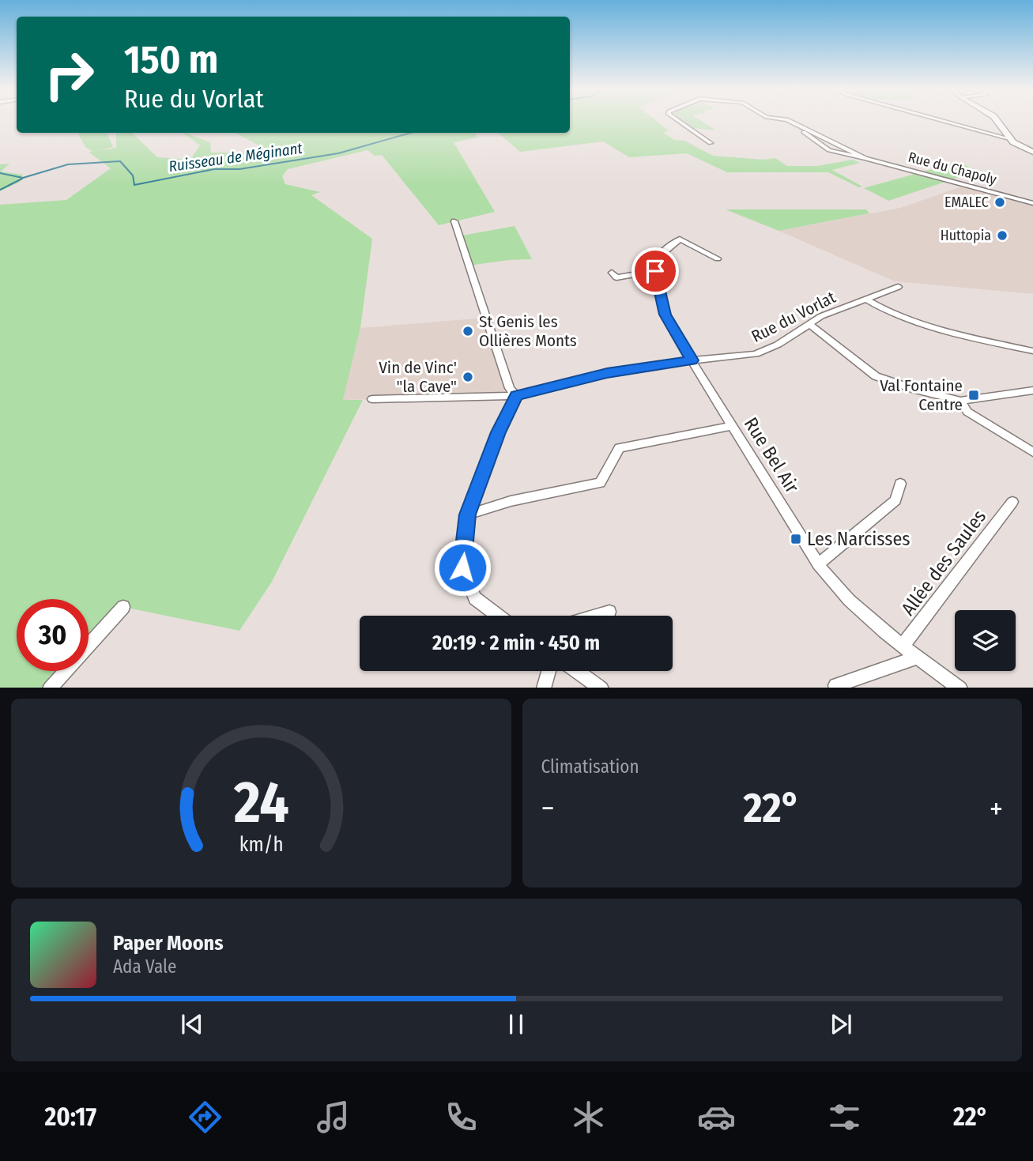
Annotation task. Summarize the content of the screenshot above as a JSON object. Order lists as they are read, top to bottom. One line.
{"streets":{"street":["Rue du Chapoly","Rue du Vorlat","Rue Bel Air","Allée des Saules"]},"crossings":[["Rue du Vorlat","Rue Bel Air"],["Rue Bel Air","Allée des Saules"]],"water":["Ruisseau de Méginant"],"places":{"other":["EMALEC","Huttopia","St Genis les Ollières Monts","Vin de Vinc' \"la Cave\""],"transit":["Val Fontaine Centre","Les Narcisses"]},"page":{"turn":["150 m","Rue du Vorlat"],"limit":"30","trip":"20:19 · 2 min · 450 m","tile":"Climatisation","heat":["−","22°","+"],"song":["Paper Moons","Ada Vale"],"tabs":["20:17","22°"],"gauge":["24","km/h"]}}
